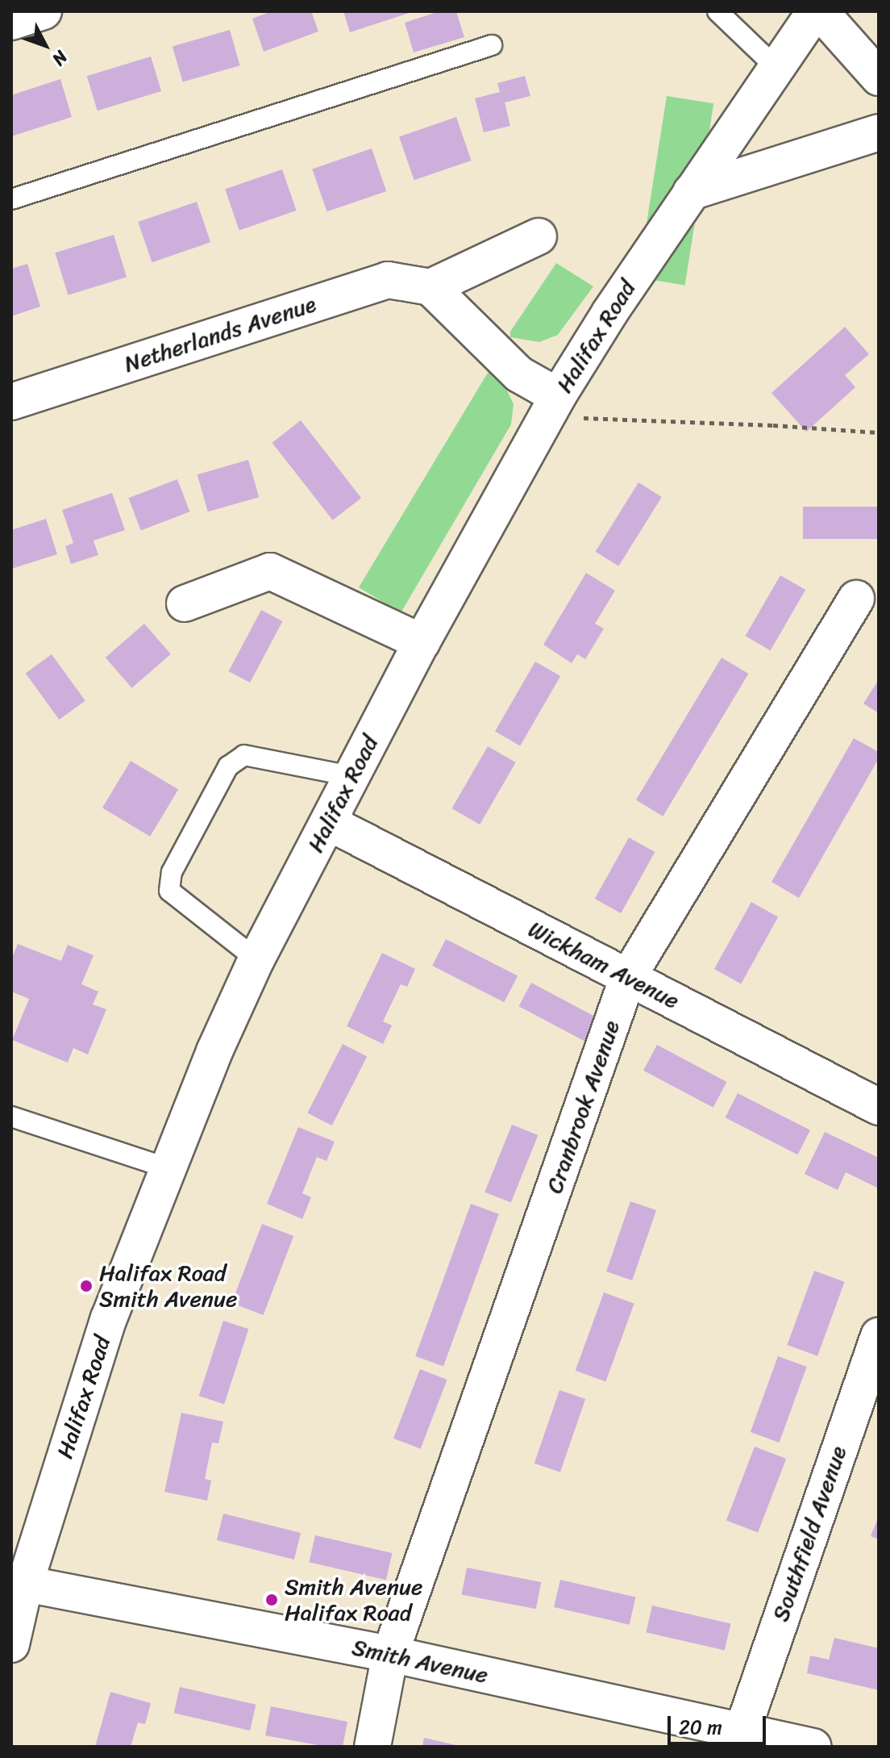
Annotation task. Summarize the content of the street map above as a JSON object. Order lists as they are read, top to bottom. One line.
{"streets":{"main road":["Netherlands Avenue","Halifax Road","Wickham Avenue","Cranbrook Avenue","Southfield Avenue","Smith Avenue"]},"crossings":[["Halifax Road","Wickham Avenue"],["Halifax Road","Smith Avenue"],["Wickham Avenue","Cranbrook Avenue"],["Cranbrook Avenue","Smith Avenue"],["Southfield Avenue","Smith Avenue"]],"places":["Halifax Road Smith Avenue","Smith Avenue Halifax Road"],"scale_bar":"20 m","north":"bottom right"}
